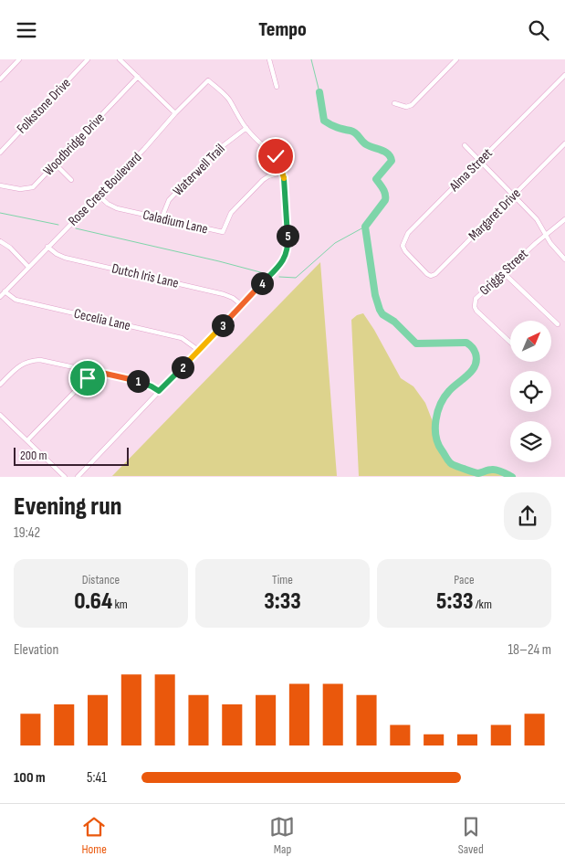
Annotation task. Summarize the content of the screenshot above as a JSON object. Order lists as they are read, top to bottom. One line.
{"streets":{"street":["Folkstone Drive","Woodbridge Drive","Waterwell Trail","Alma Street","Rose Crest Boulevard","Margaret Drive","Caladium Lane","Griggs Street","Dutch Iris Lane","Cecelia Lane"]},"crossings":[["Waterwell Trail","Rose Crest Boulevard"],["Waterwell Trail","Caladium Lane"],["Alma Street","Margaret Drive"],["Rose Crest Boulevard","Caladium Lane"],["Rose Crest Boulevard","Dutch Iris Lane"],["Rose Crest Boulevard","Cecelia Lane"]],"scale_bar":"200 m","north":"top right","page":{"header":"Tempo","pins":["5","4","3","2","1"],"scale":"200 m","heading":["Evening run","19:42"],"stats":[["Distance","0.64 km"],["Time","3:33"],["Pace","5:33 /km"]],"chart":["Elevation","18–24 m"],"list":[{"name":"100 m","note":"5:41"}],"tabs":["Home","Map","Saved"]}}
